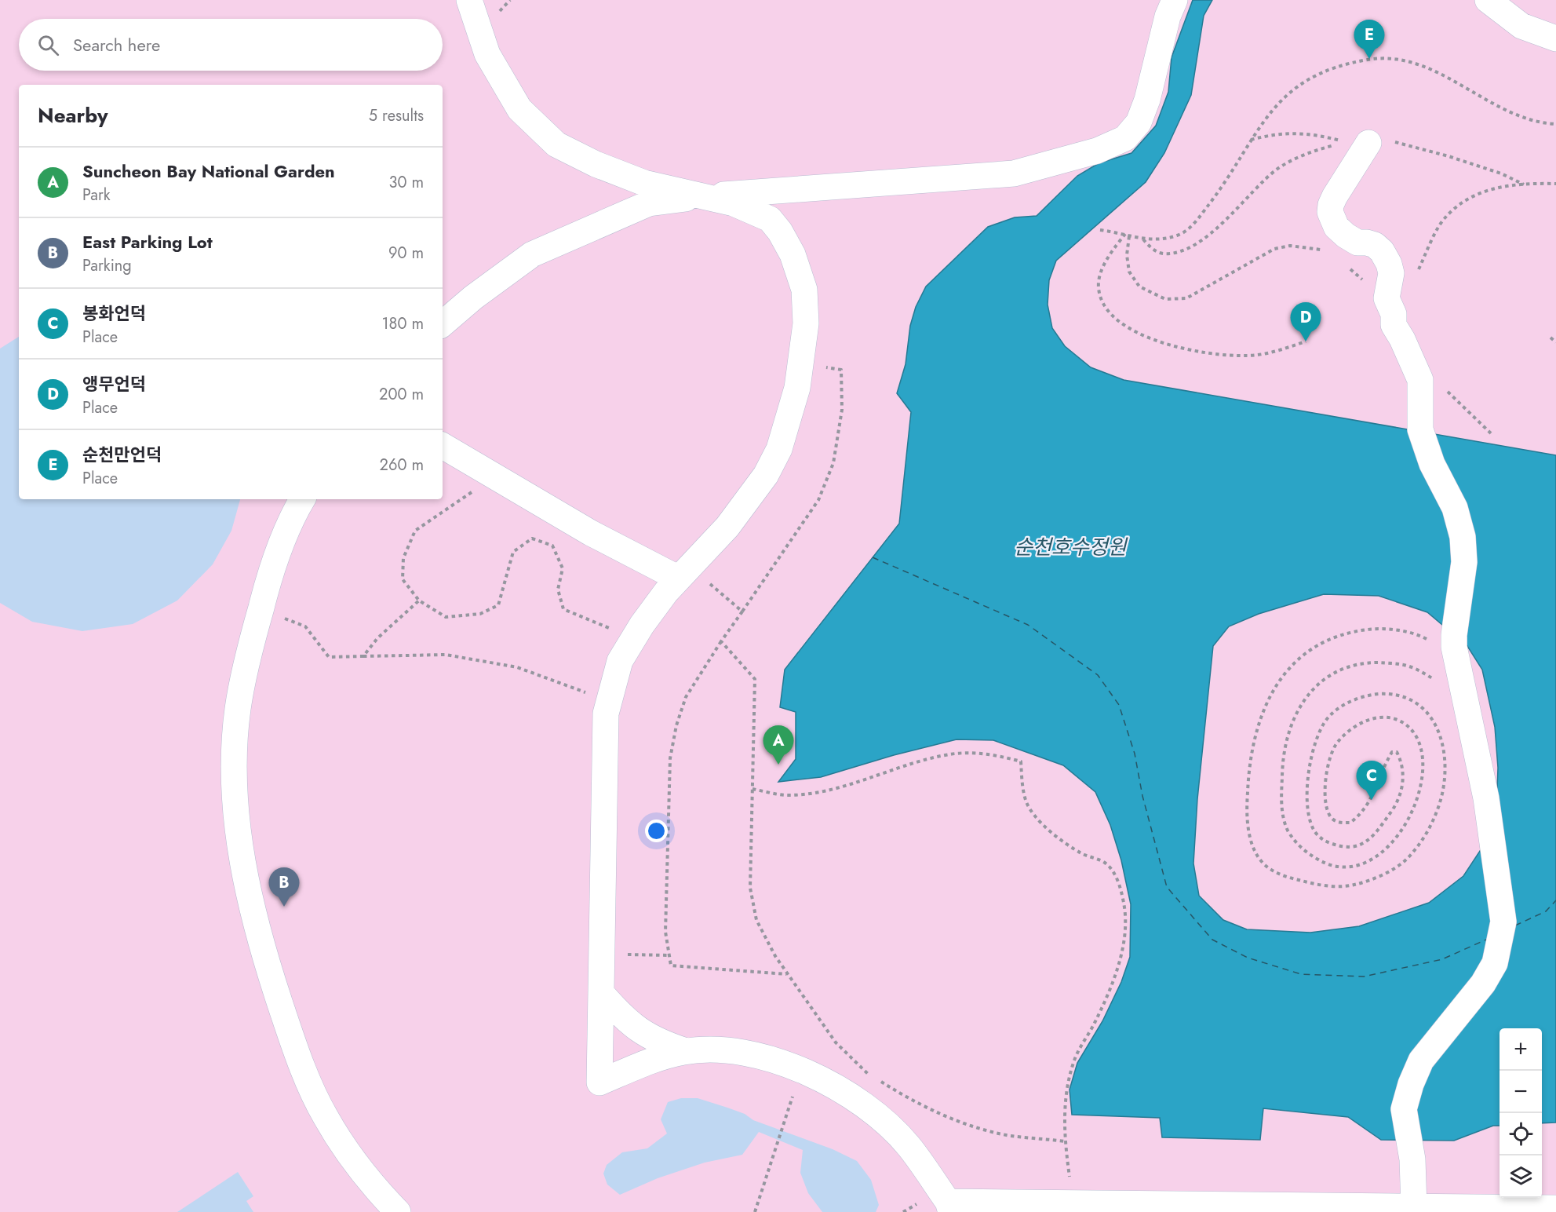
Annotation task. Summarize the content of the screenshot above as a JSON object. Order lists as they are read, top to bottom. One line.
{"water":["순천호수정원"],"page":{"search":"Search here","pins":["E","D","A","C","B"],"heading":["Nearby","5 results"],"list":[{"mark":"A","name":"Suncheon Bay National Garden","note":"Park","value":"30 m"},{"mark":"B","name":"East Parking Lot","note":"Parking","value":"90 m"},{"mark":"C","name":"봉화언덕","note":"Place","value":"180 m"},{"mark":"D","name":"앵무언덕","note":"Place","value":"200 m"},{"mark":"E","name":"순천만언덕","note":"Place","value":"260 m"}],"map_buttons":["+","−"]}}
